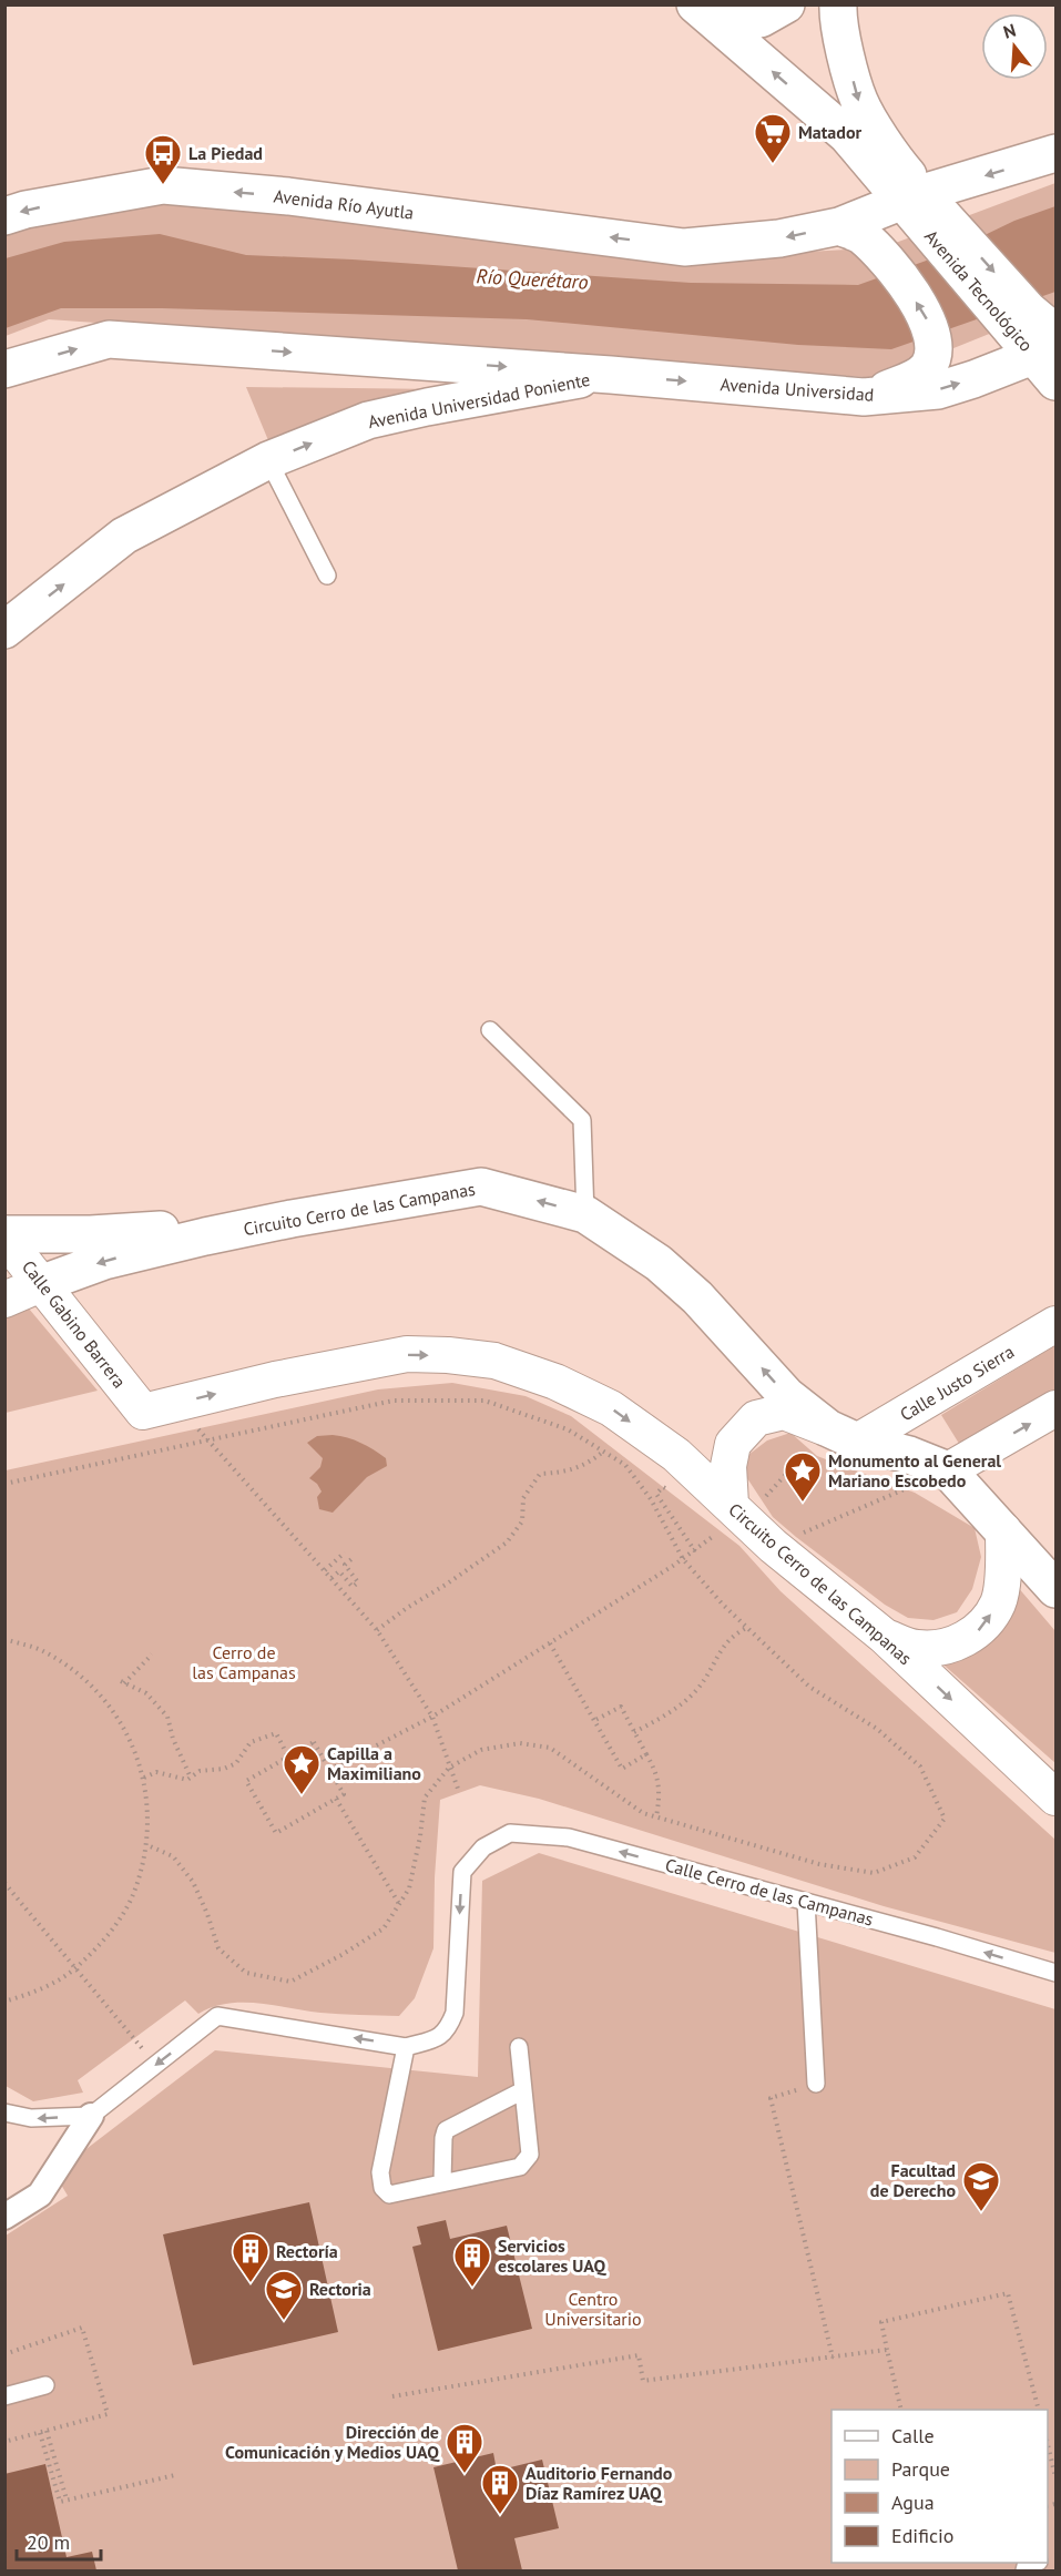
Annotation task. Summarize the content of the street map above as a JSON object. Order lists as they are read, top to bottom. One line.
{"streets":{"street":["Avenida Río Ayutla","Avenida Universidad","Avenida Universidad Poniente","Circuito Cerro de las Campanas","Calle Gabino Barrera","Calle Justo Sierra"],"lane":["Calle Cerro de las Campanas"]},"crossings":[["Avenida Universidad","Avenida Universidad Poniente"],["Circuito Cerro de las Campanas","Calle Gabino Barrera"],["Circuito Cerro de las Campanas","Calle Justo Sierra"]],"water":["Río Querétaro"],"parks":["Cerro de las Campanas","Centro Universitario"],"places":{"supermarket":["Matador"],"bus stop":["La Piedad"],"place":["Monumento al General Mariano Escobedo","Capilla a Maximiliano"],"school or university":["Facultad de Derecho","Rectoria"],"building":["Rectoría","Servicios escolares UAQ","Dirección de Comunicación y Medios UAQ","Auditorio Fernando Díaz Ramírez UAQ"]},"legend":["Calle","Parque","Agua","Edificio"],"scale_bar":"20 m","north":"top"}
